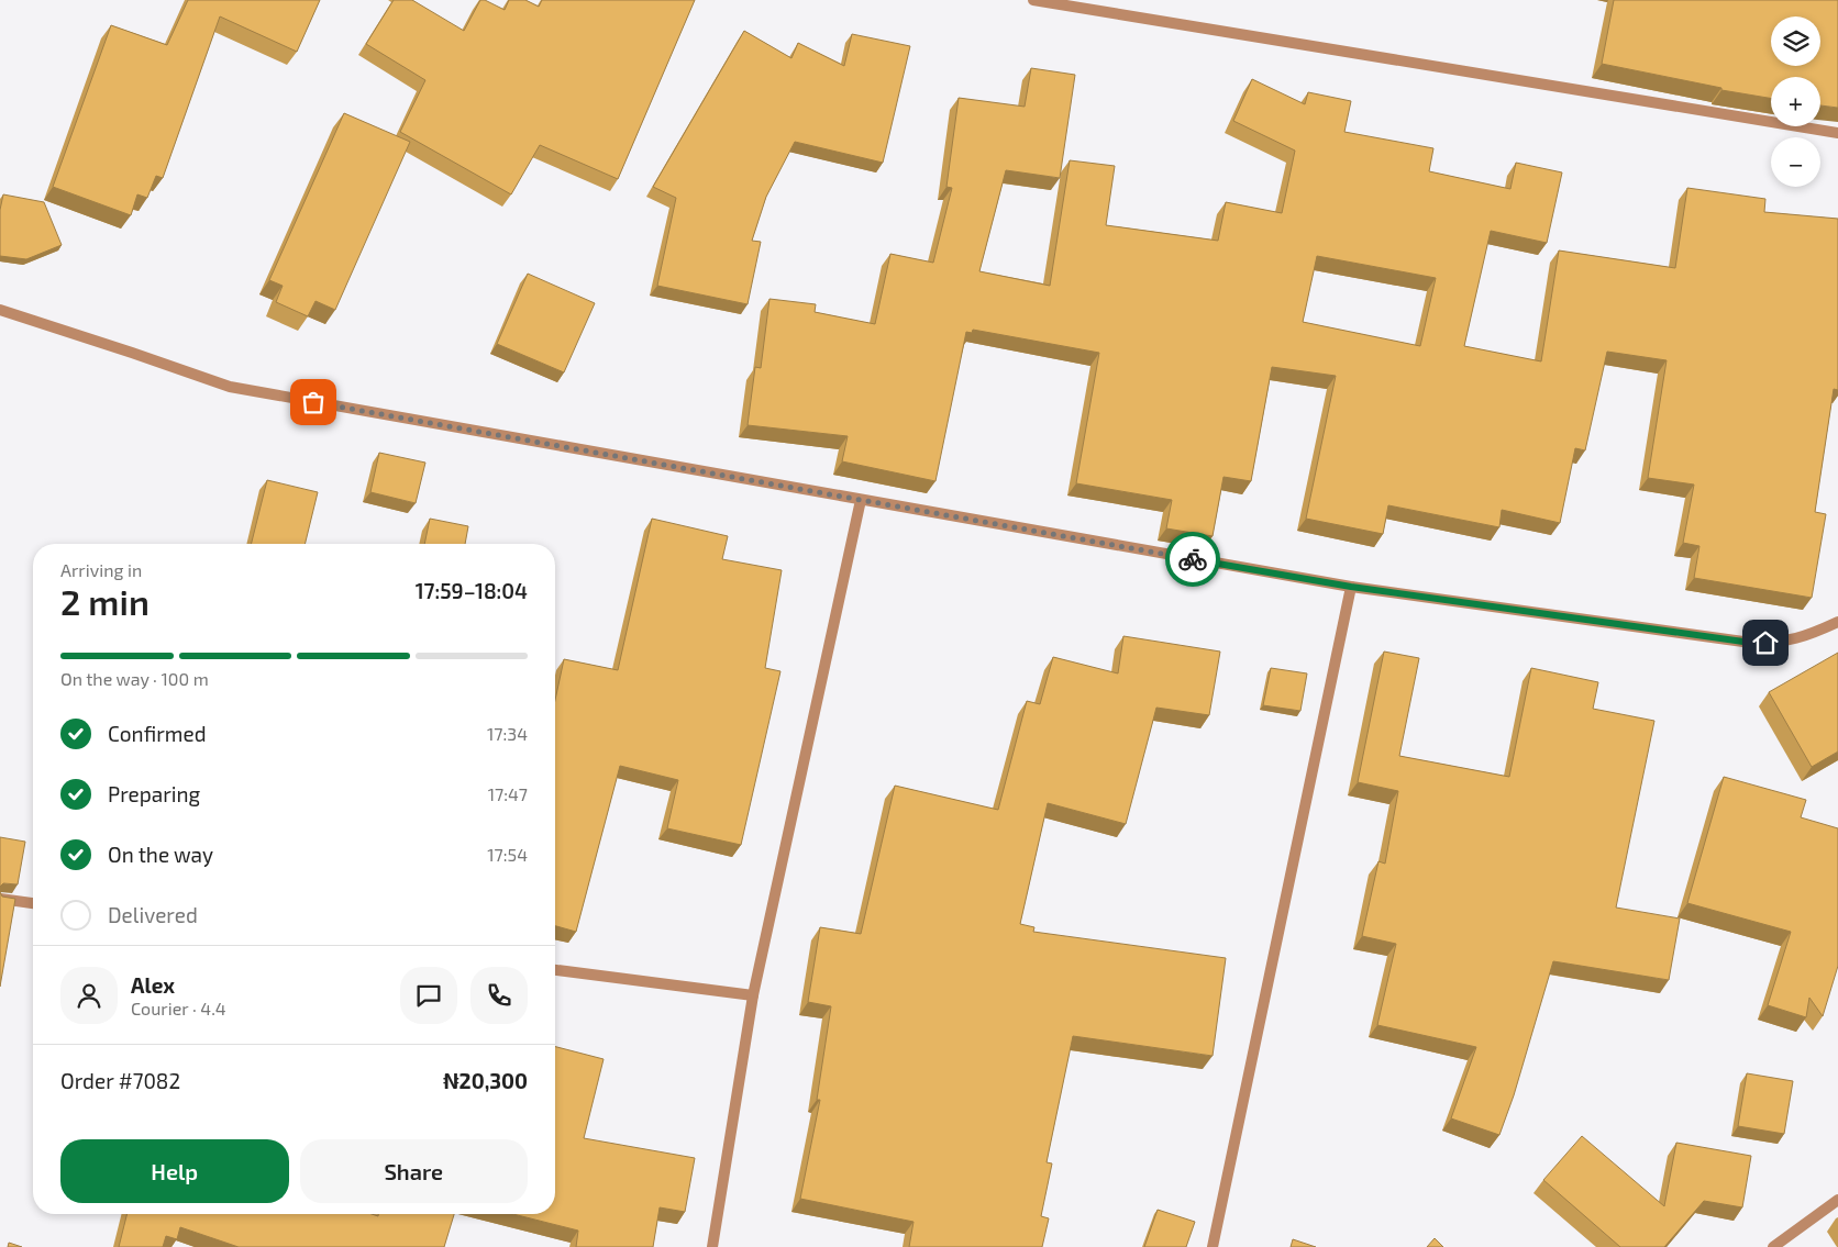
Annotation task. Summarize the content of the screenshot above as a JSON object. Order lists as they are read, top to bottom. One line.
{"page":{"map_buttons":["+","−"],"heading":["2 min","Arriving in","17:59–18:04"],"panel":["Alex","Courier · 4.4","Order #7082","₦20,300"],"bar":"On the way · 100 m","list":[["Confirmed","17:34"],["Preparing","17:47"],["On the way","17:54"],"Delivered"],"buttons":["Help","Share"]}}
